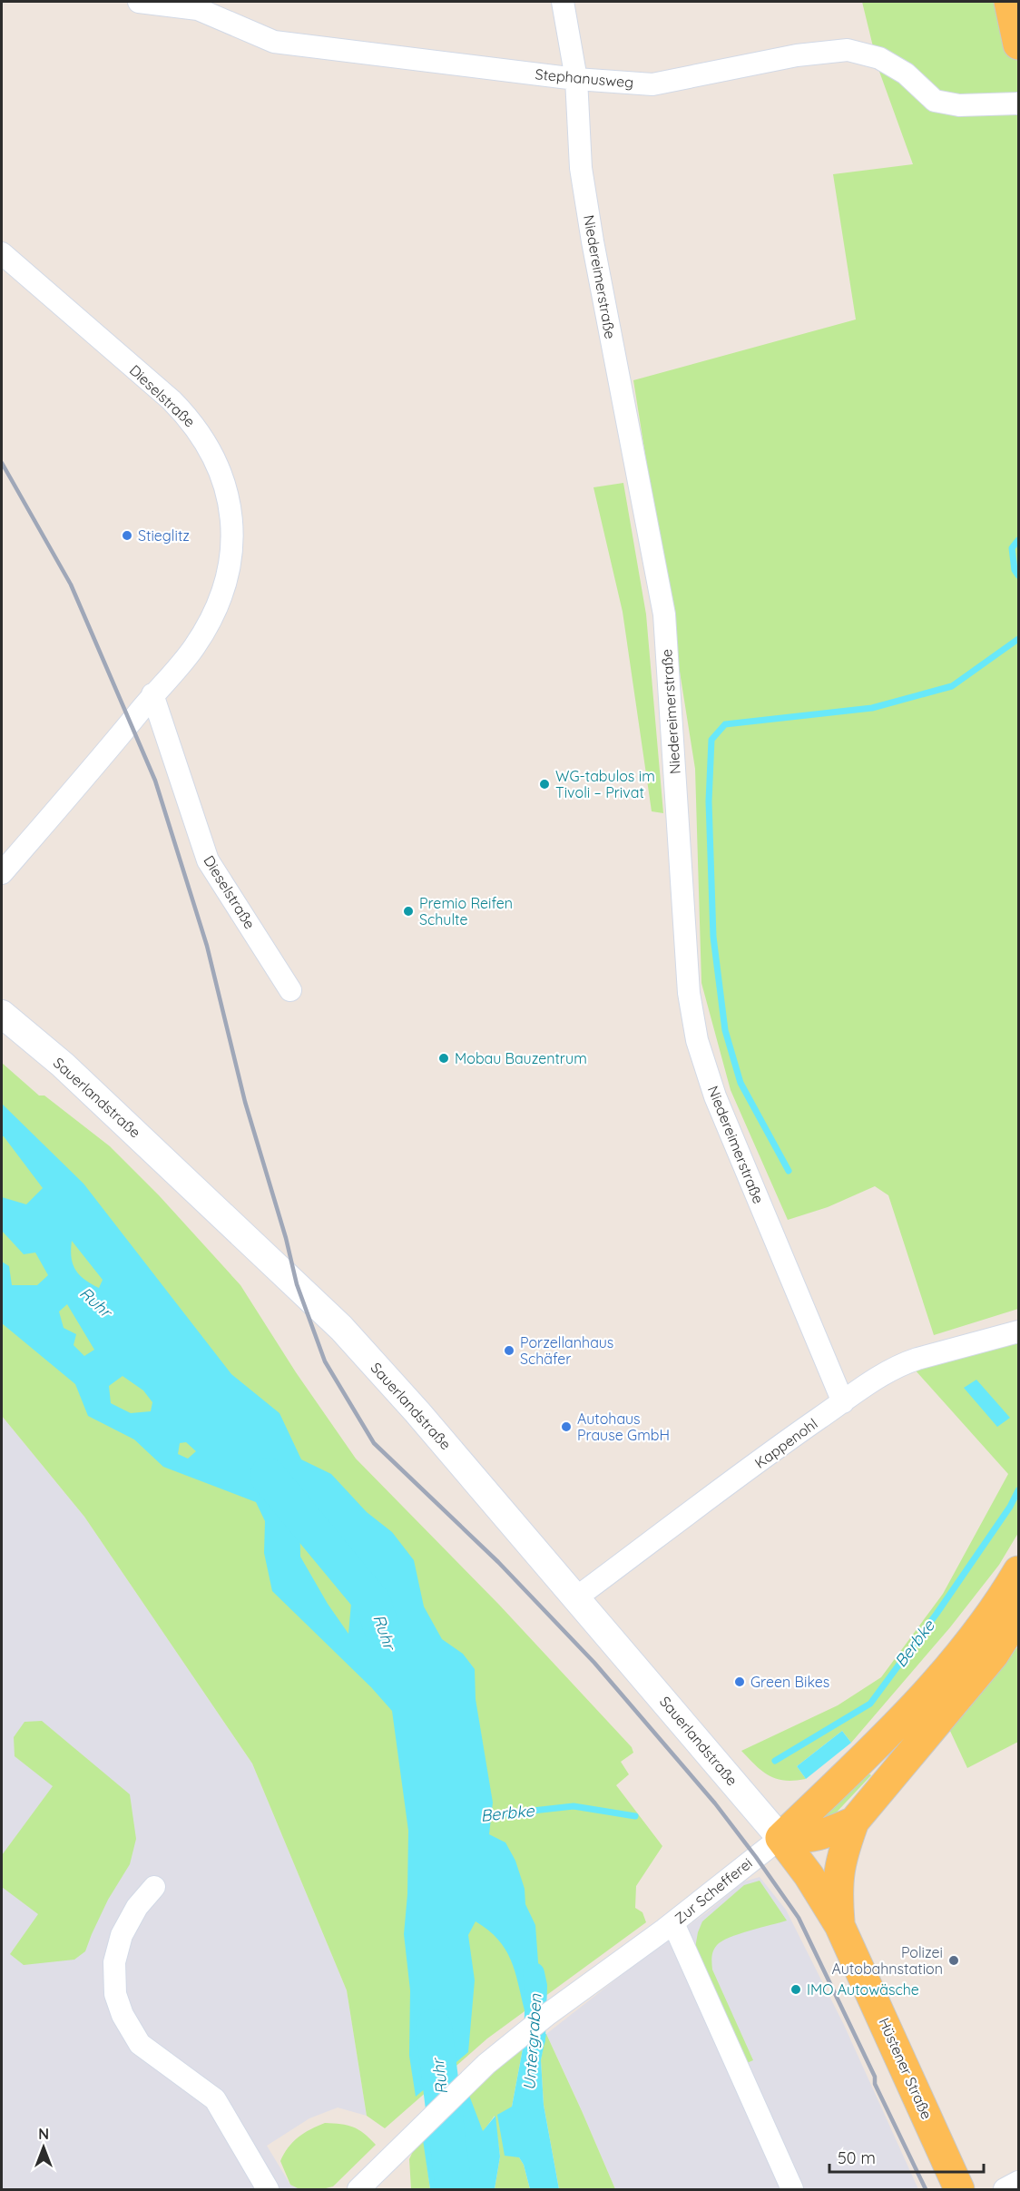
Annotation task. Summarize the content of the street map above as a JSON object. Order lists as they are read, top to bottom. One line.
{"streets":{"main road":["Hüstener Straße"],"street":["Stephanusweg","Niedereimerstraße","Dieselstraße","Sauerlandstraße","Kappenohl","Zur Schefferei"]},"crossings":[["Stephanusweg","Niedereimerstraße"],["Niedereimerstraße","Kappenohl"],["Sauerlandstraße","Kappenohl"],["Sauerlandstraße","Zur Schefferei"],["Sauerlandstraße","Hüstener Straße"],["Zur Schefferei","Hüstener Straße"]],"water":["Ruhr","Berbke","Untergraben"],"places":["Stieglitz","WG-tabulos im Tivoli – Privat","Premio Reifen Schulte","Mobau Bauzentrum","Porzellanhaus Schäfer","Autohaus Prause GmbH","Green Bikes","Polizei Autobahnstation","IMO Autowäsche"],"scale_bar":"50 m","north":"top"}
